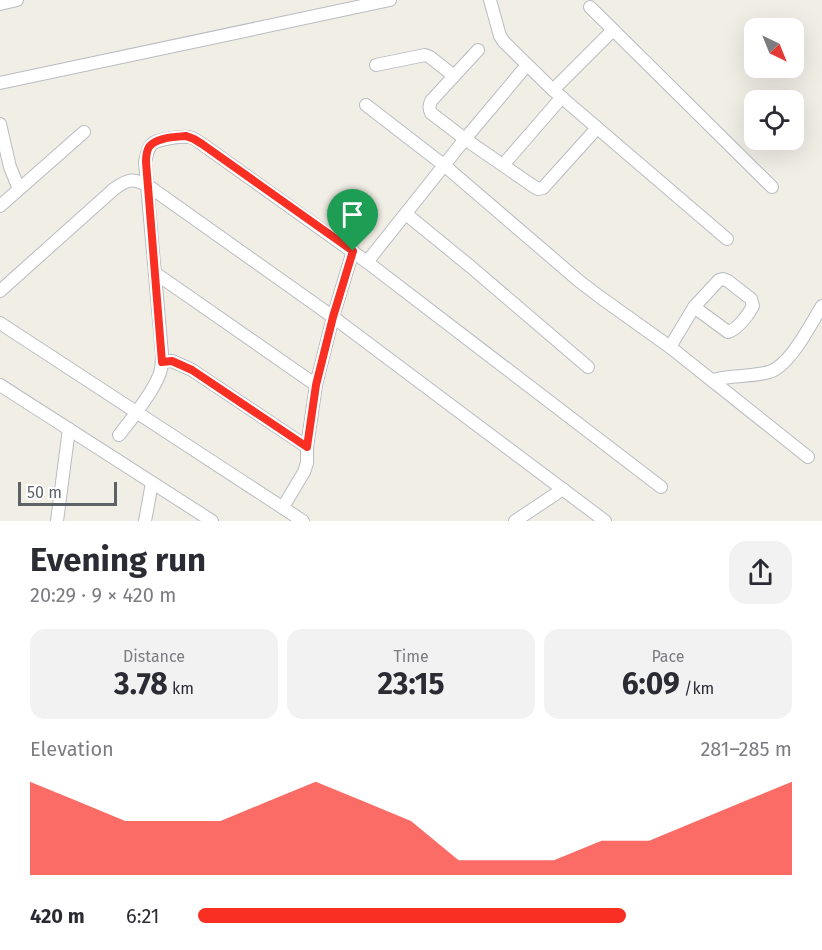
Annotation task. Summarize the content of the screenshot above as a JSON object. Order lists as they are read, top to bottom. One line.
{"scale_bar":"50 m","north":"bottom right","page":{"scale":"50 m","heading":["Evening run","20:29 · 9 × 420 m"],"stats":[["Distance","3.78 km"],["Time","23:15"],["Pace","6:09 /km"]],"chart":["Elevation","281–285 m"],"list":[{"name":"420 m","note":"6:21"}]}}
